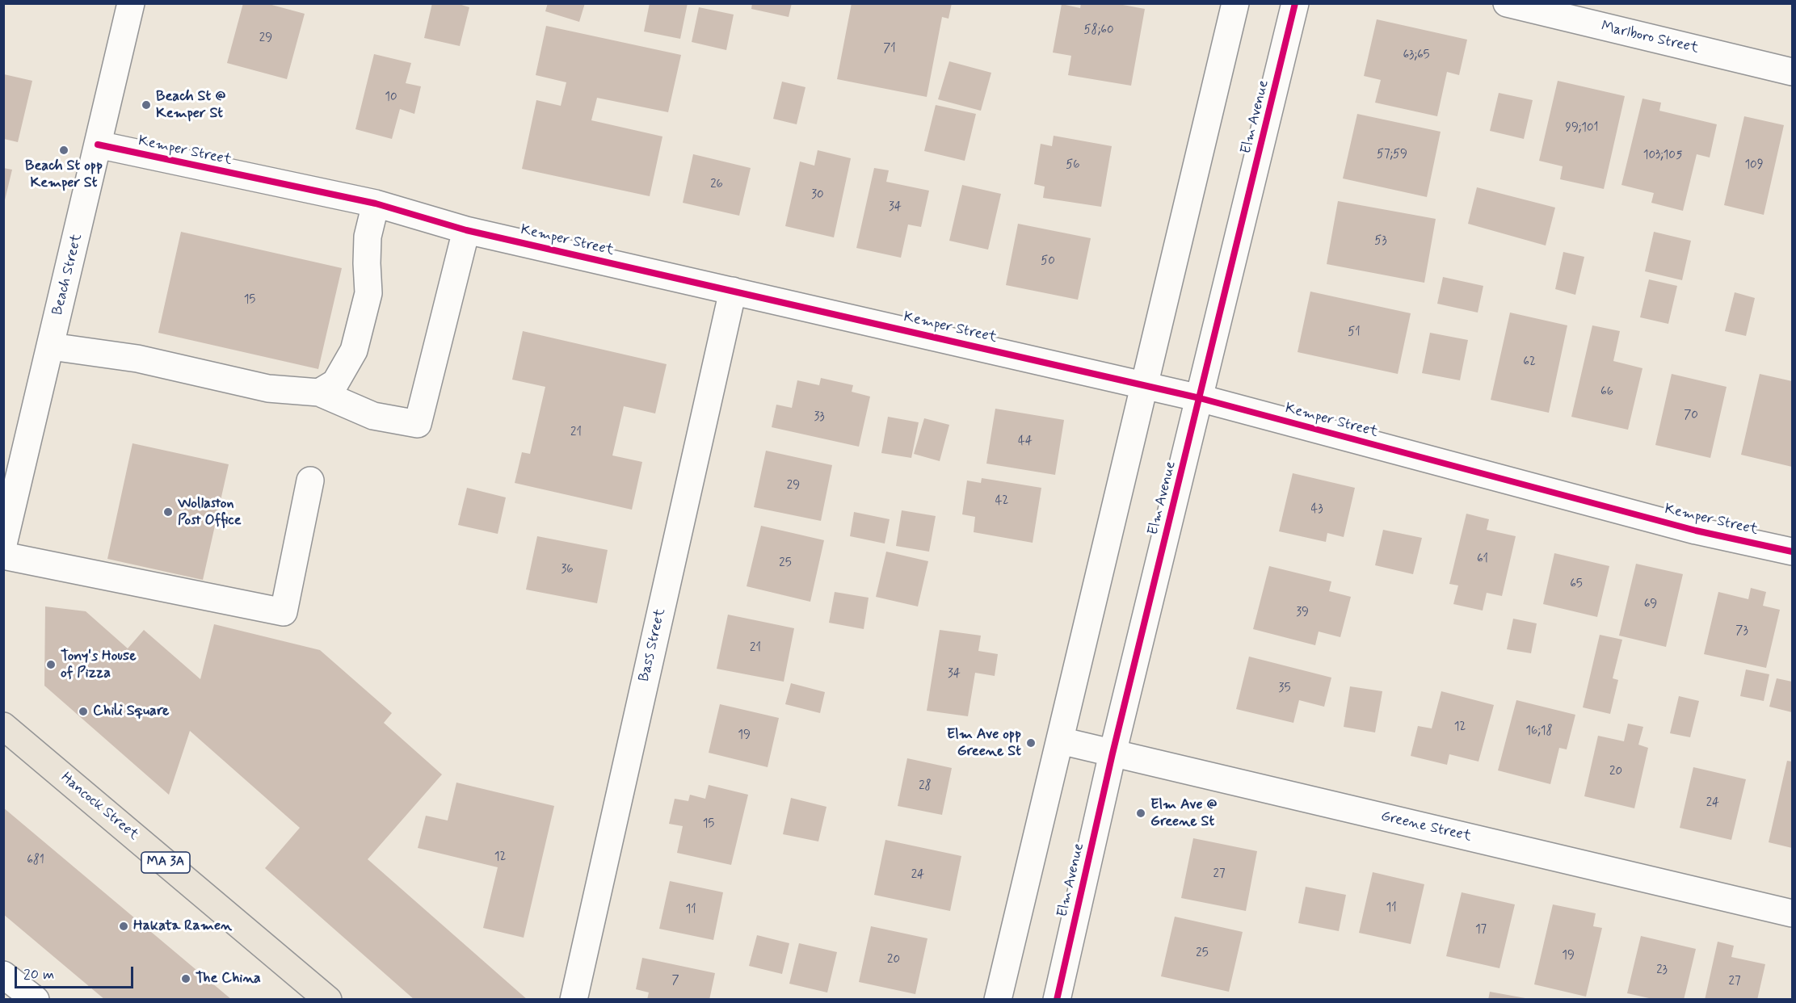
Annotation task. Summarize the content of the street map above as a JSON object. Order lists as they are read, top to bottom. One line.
{"streets":{"main road":["Hancock Street","MA 3A"],"street":["Marlboro Street","Elm Avenue","Kemper Street","Beach Street","Bass Street","Greene Street"]},"crossings":[["Elm Avenue","Kemper Street"],["Elm Avenue","Greene Street"],["Kemper Street","Beach Street"],["Kemper Street","Bass Street"]],"places":["Beach St @ Kemper St","Beach St opp Kemper St","Wollaston Post Office","Tony's House of Pizza","Chili Square","Elm Ave opp Greene St","Elm Ave @ Greene St","Hakata Ramen","The China"],"house_numbers":["58;60","29","71","63;65","10","99;101","57;59","103;105","56","109","26","30","34","53","50","15","51","62","66","70","33","21","44","29","42","43","61","25","36","65","69","39","73","21","34","35","12","16;18","19","20","28","24","15","12","681","27","24","11","11","17","25","19","20","23","7","27"],"scale_bar":"20 m"}
